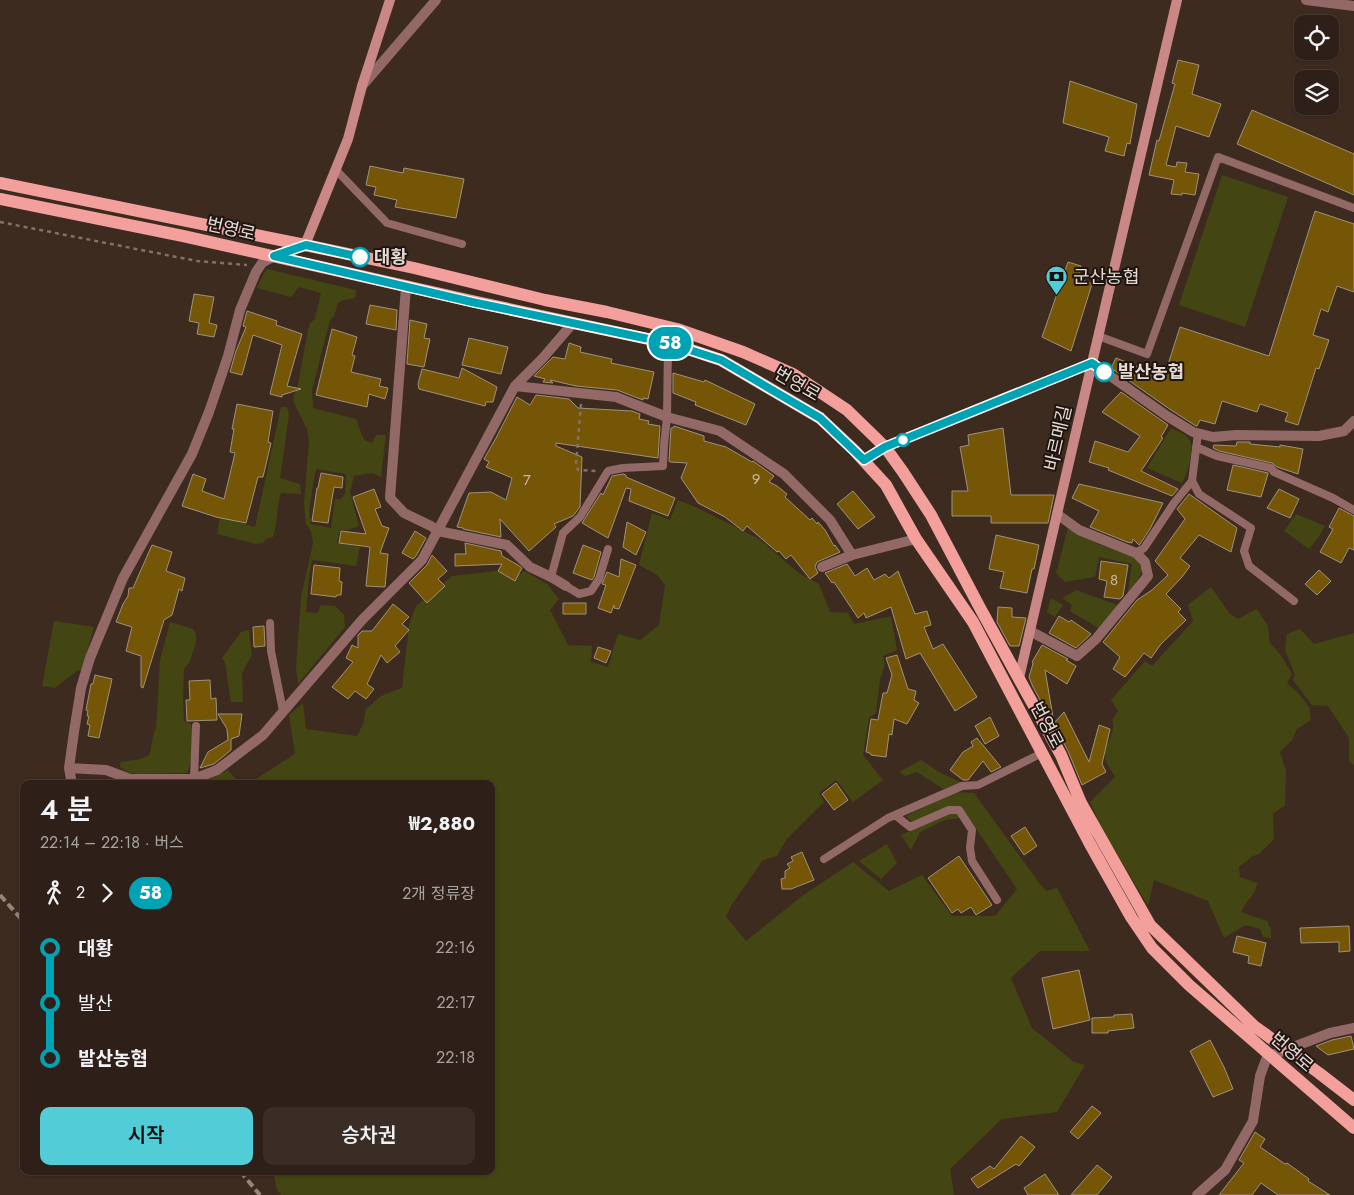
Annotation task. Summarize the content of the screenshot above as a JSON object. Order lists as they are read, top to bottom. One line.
{"streets":{"main road":["번영로"],"street":["바르메길"]},"crossings":[["번영로","바르메길"]],"places":{"other":["대황","발산농협"],"bank":["군산농협"]},"lines":["bus line 58"],"house_numbers":["9","7","8"],"page":{"on_map":"58","heading":["4 분","22:14 – 22:18 · 버스","₩2,880"],"legs":["2","58","2개 정류장"],"list":[{"name":"대황","value":"22:16"},{"name":"발산","value":"22:17"},{"name":"발산농협","value":"22:18"}],"buttons":["시작","승차권"]}}
